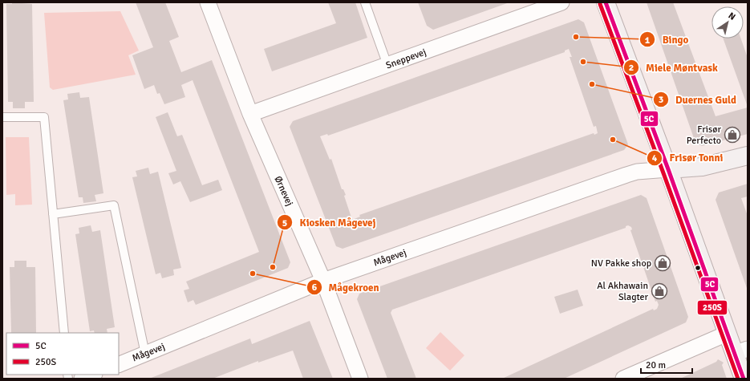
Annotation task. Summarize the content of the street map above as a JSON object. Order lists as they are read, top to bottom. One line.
{"streets":{"street":["Sneppevej","Ørnevej","Mågevej"]},"crossings":[["Sneppevej","Ørnevej"],["Ørnevej","Mågevej"]],"places":{"other":["Bingo","Miele Møntvask","Duernes Guld","Frisør Tonni","Kiosken Mågevej","Mågekroen"],"shop":["Frisør Perfecto","NV Pakke shop","Al Akhawain Slagter"]},"lines":["transit line 5C","transit line 250S"],"legend":["5C","250S"],"scale_bar":"20 m","north":"top right"}
